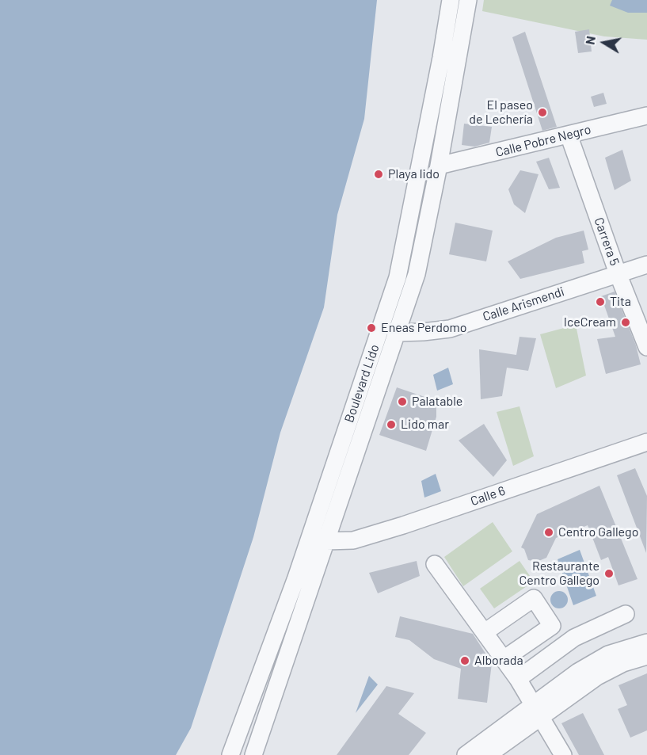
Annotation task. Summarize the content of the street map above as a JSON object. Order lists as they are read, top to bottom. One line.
{"streets":{"street":["Calle Pobre Negro","Carrera 5","Calle Arismendi","Boulevard Lido","Calle 6"]},"crossings":[["Calle Pobre Negro","Carrera 5"],["Calle Pobre Negro","Boulevard Lido"],["Carrera 5","Calle Arismendi"],["Calle Arismendi","Boulevard Lido"],["Boulevard Lido","Calle 6"]],"places":["El paseo de Lechería","Playa lido","Tita","IceCream","Eneas Perdomo","Palatable","Lido mar","Centro Gallego","Restaurante Centro Gallego","Alborada"],"north":"left"}
